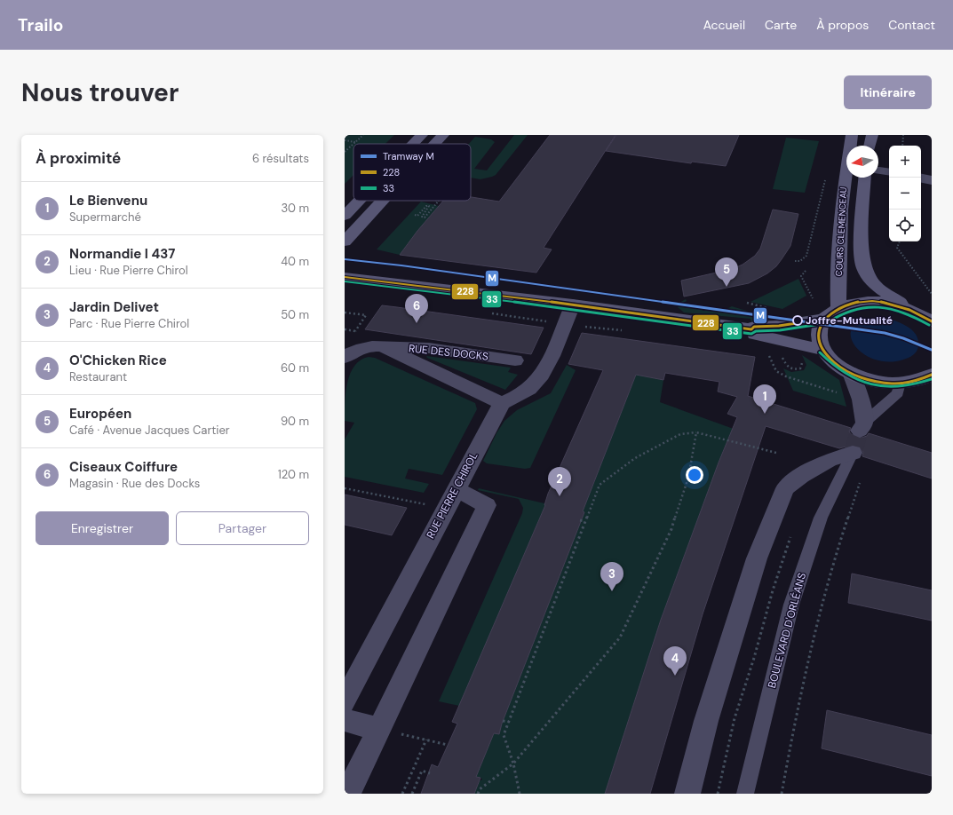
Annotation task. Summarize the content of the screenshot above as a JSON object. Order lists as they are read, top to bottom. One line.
{"streets":{"street":["COURS CLEMENCEAU","RUE DES DOCKS","RUE PIERRE CHIROL"],"lane":["BOULEVARD D'ORLÉANS"]},"crossings":[["RUE DES DOCKS","RUE PIERRE CHIROL"]],"places":["Joffre-Mutualité"],"lines":["tram line M","transit line 228","transit line 33"],"legend":["Tramway M","228","33"],"north":"left","page":{"header":"Trailo","nav":["Accueil","Carte","À propos","Contact"],"buttons":["Itinéraire",["Enregistrer","Partager"]],"title":"Nous trouver","heading":["À proximité","6 résultats"],"map_buttons":["+","−"],"list":[{"mark":"1","name":"Le Bienvenu","note":"Supermarché","value":"30 m"},{"mark":"2","name":"Normandie I 437","note":"Lieu · Rue Pierre Chirol","value":"40 m"},{"mark":"3","name":"Jardin Delivet","note":"Parc · Rue Pierre Chirol","value":"50 m"},{"mark":"4","name":"O'Chicken Rice","note":"Restaurant","value":"60 m"},{"mark":"5","name":"Européen","note":"Café · Avenue Jacques Cartier","value":"90 m"},{"mark":"6","name":"Ciseaux Coiffure","note":"Magasin · Rue des Docks","value":"120 m"}],"pins":["5","6","1","2","3","4"]}}
